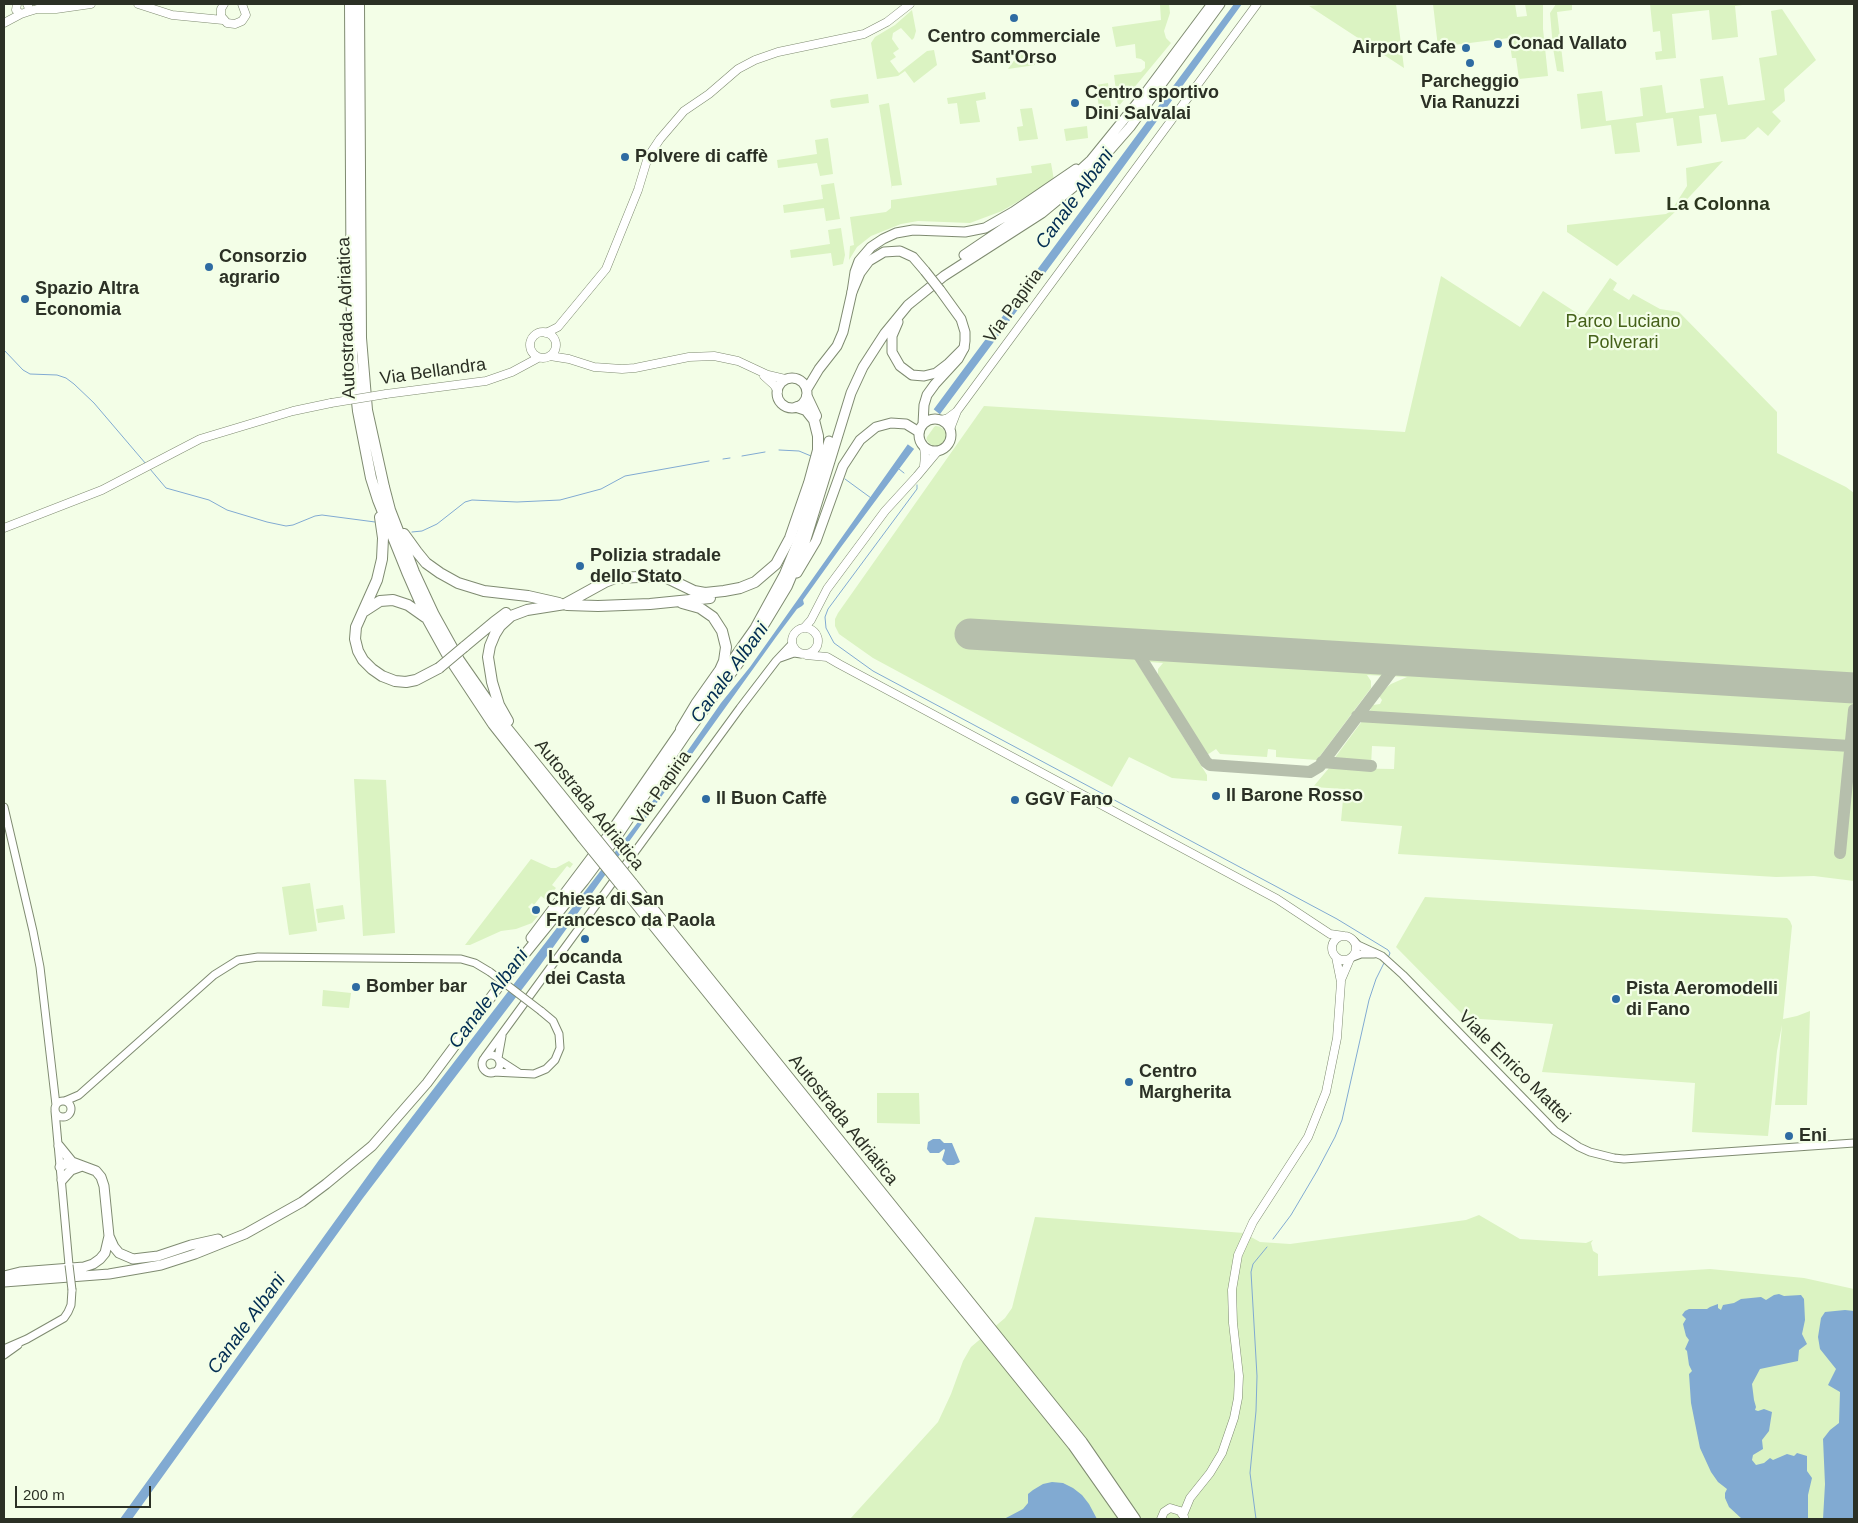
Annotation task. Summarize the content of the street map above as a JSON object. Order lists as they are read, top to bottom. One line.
{"streets":{"highway":["Autostrada Adriatica"],"main road":["Via Papiria","Via Bellandra"],"street":["Viale Enrico Mattei"]},"districts":["La Colonna"],"water":["Canale Albani"],"parks":["Parco Luciano Polverari"],"places":["Centro commerciale Sant'Orso","Conad Vallato","Airport Cafe","Parcheggio Via Ranuzzi","Centro sportivo Dini Salvalai","Polvere di caffè","Consorzio agrario","Spazio Altra Economia","Polizia stradale dello Stato","Il Barone Rosso","Il Buon Caffè","GGV Fano","Chiesa di San Francesco da Paola","Locanda dei Casta","Bomber bar","Pista Aeromodelli di Fano","Centro Margherita","Eni"],"scale_bar":"200 m"}
